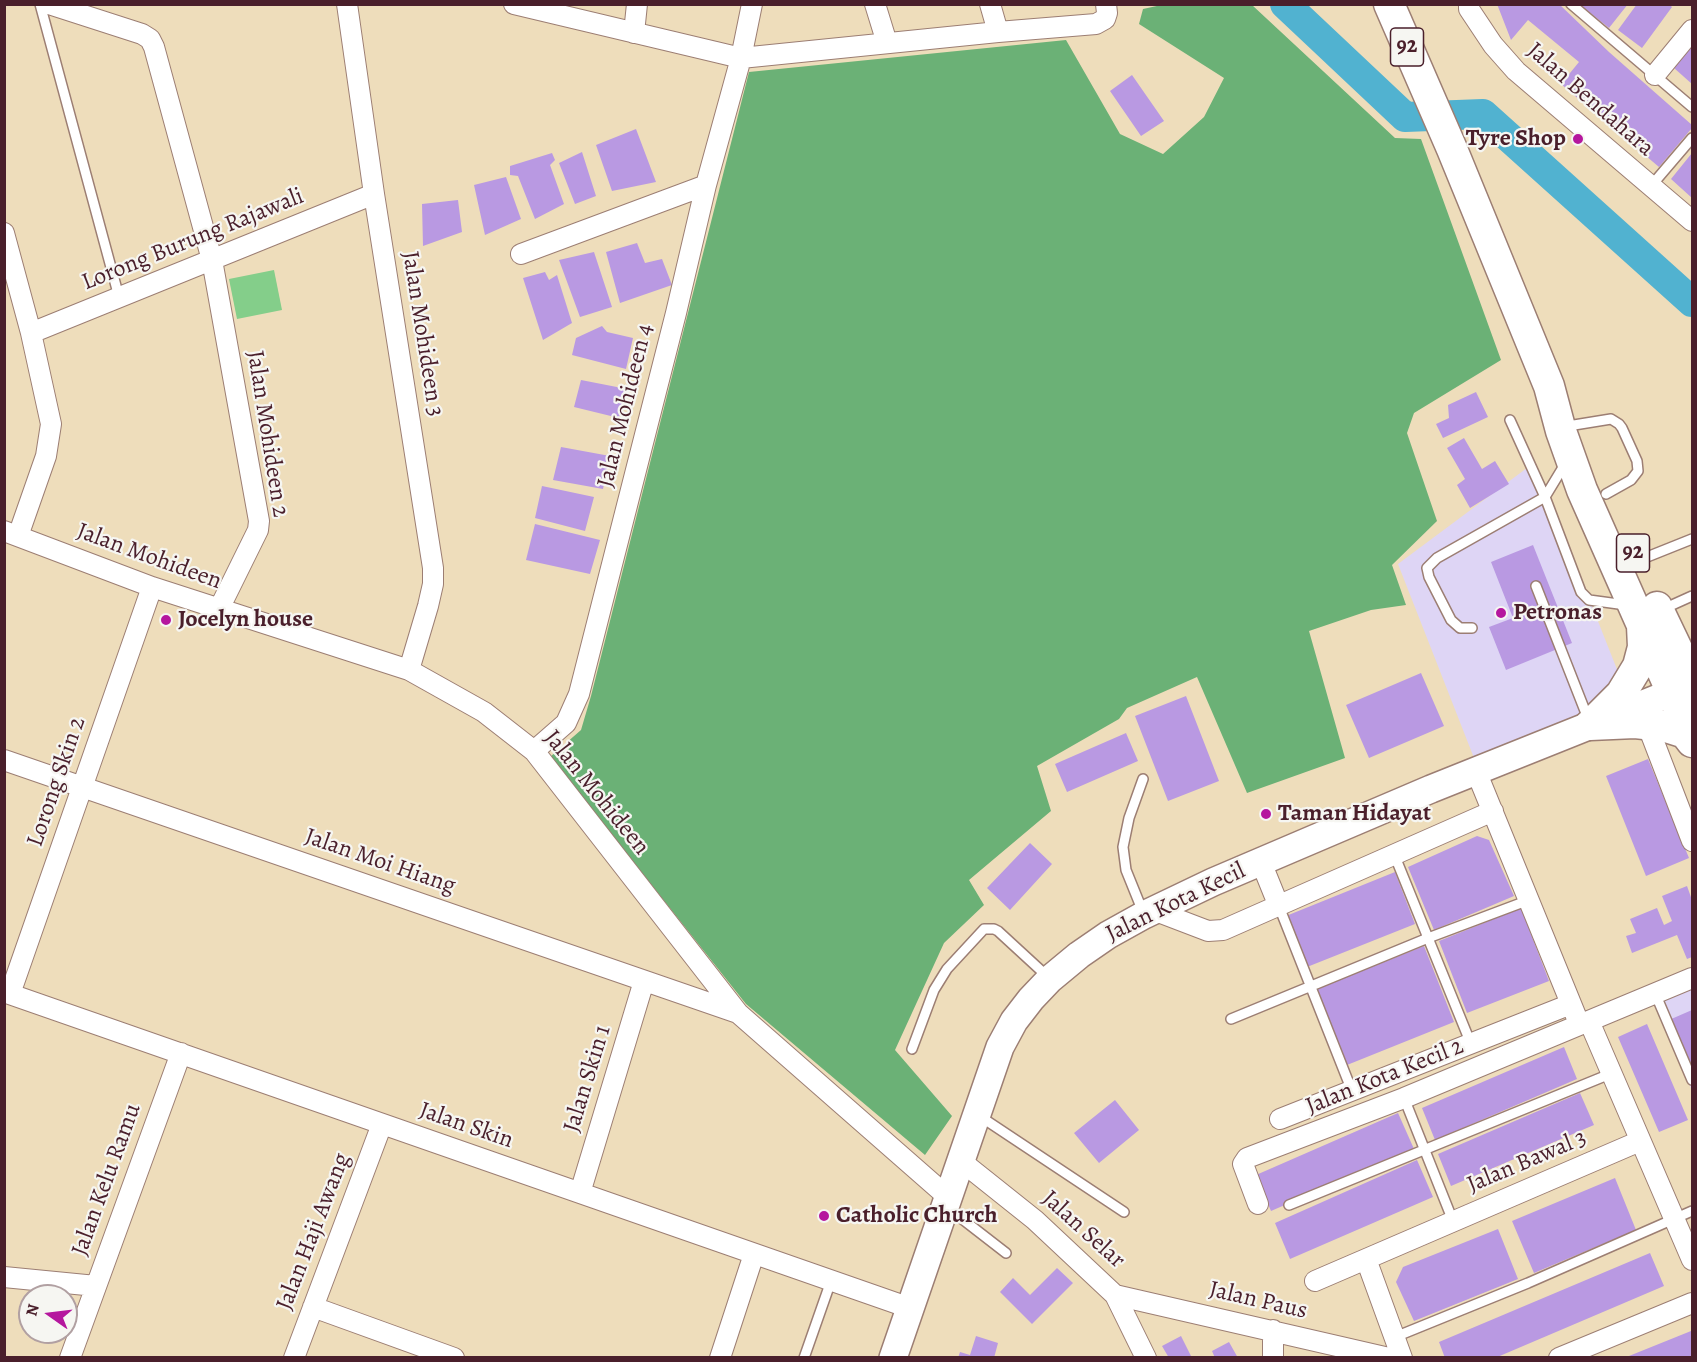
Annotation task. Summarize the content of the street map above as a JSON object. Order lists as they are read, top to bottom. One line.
{"streets":{"main road":["92"],"street":["Jalan Bendahara","Lorong Burung Rajawali","Jalan Mohideen 3","Jalan Mohideen 4","Jalan Mohideen 2","Jalan Mohideen","Lorong Skin 2","Jalan Moi Hiang","Jalan Kota Kecil","Jalan Kota Kecil 2","Jalan Skin 1","Jalan Skin","Jalan Bawal 3","Jalan Kelu Ramu","Jalan Selar","Jalan Haji Awang","Jalan Paus"]},"crossings":[["92","Jalan Kota Kecil"],["Lorong Burung Rajawali","Jalan Mohideen 3"],["Lorong Burung Rajawali","Jalan Mohideen 2"],["Jalan Mohideen 3","Jalan Mohideen"],["Jalan Mohideen 4","Jalan Mohideen"],["Jalan Mohideen 2","Jalan Mohideen"],["Jalan Mohideen","Lorong Skin 2"],["Jalan Mohideen","Jalan Moi Hiang"],["Jalan Mohideen","Jalan Kota Kecil"],["Lorong Skin 2","Jalan Moi Hiang"],["Lorong Skin 2","Jalan Skin"],["Jalan Moi Hiang","Jalan Skin 1"],["Jalan Kota Kecil","Jalan Skin"],["Jalan Kota Kecil","Jalan Selar"],["Jalan Skin 1","Jalan Skin"],["Jalan Skin","Jalan Kelu Ramu"],["Jalan Skin","Jalan Haji Awang"],["Jalan Selar","Jalan Paus"]],"places":["Tyre Shop","Petronas","Jocelyn house","Taman Hidayat","Catholic Church"],"north":"left"}
